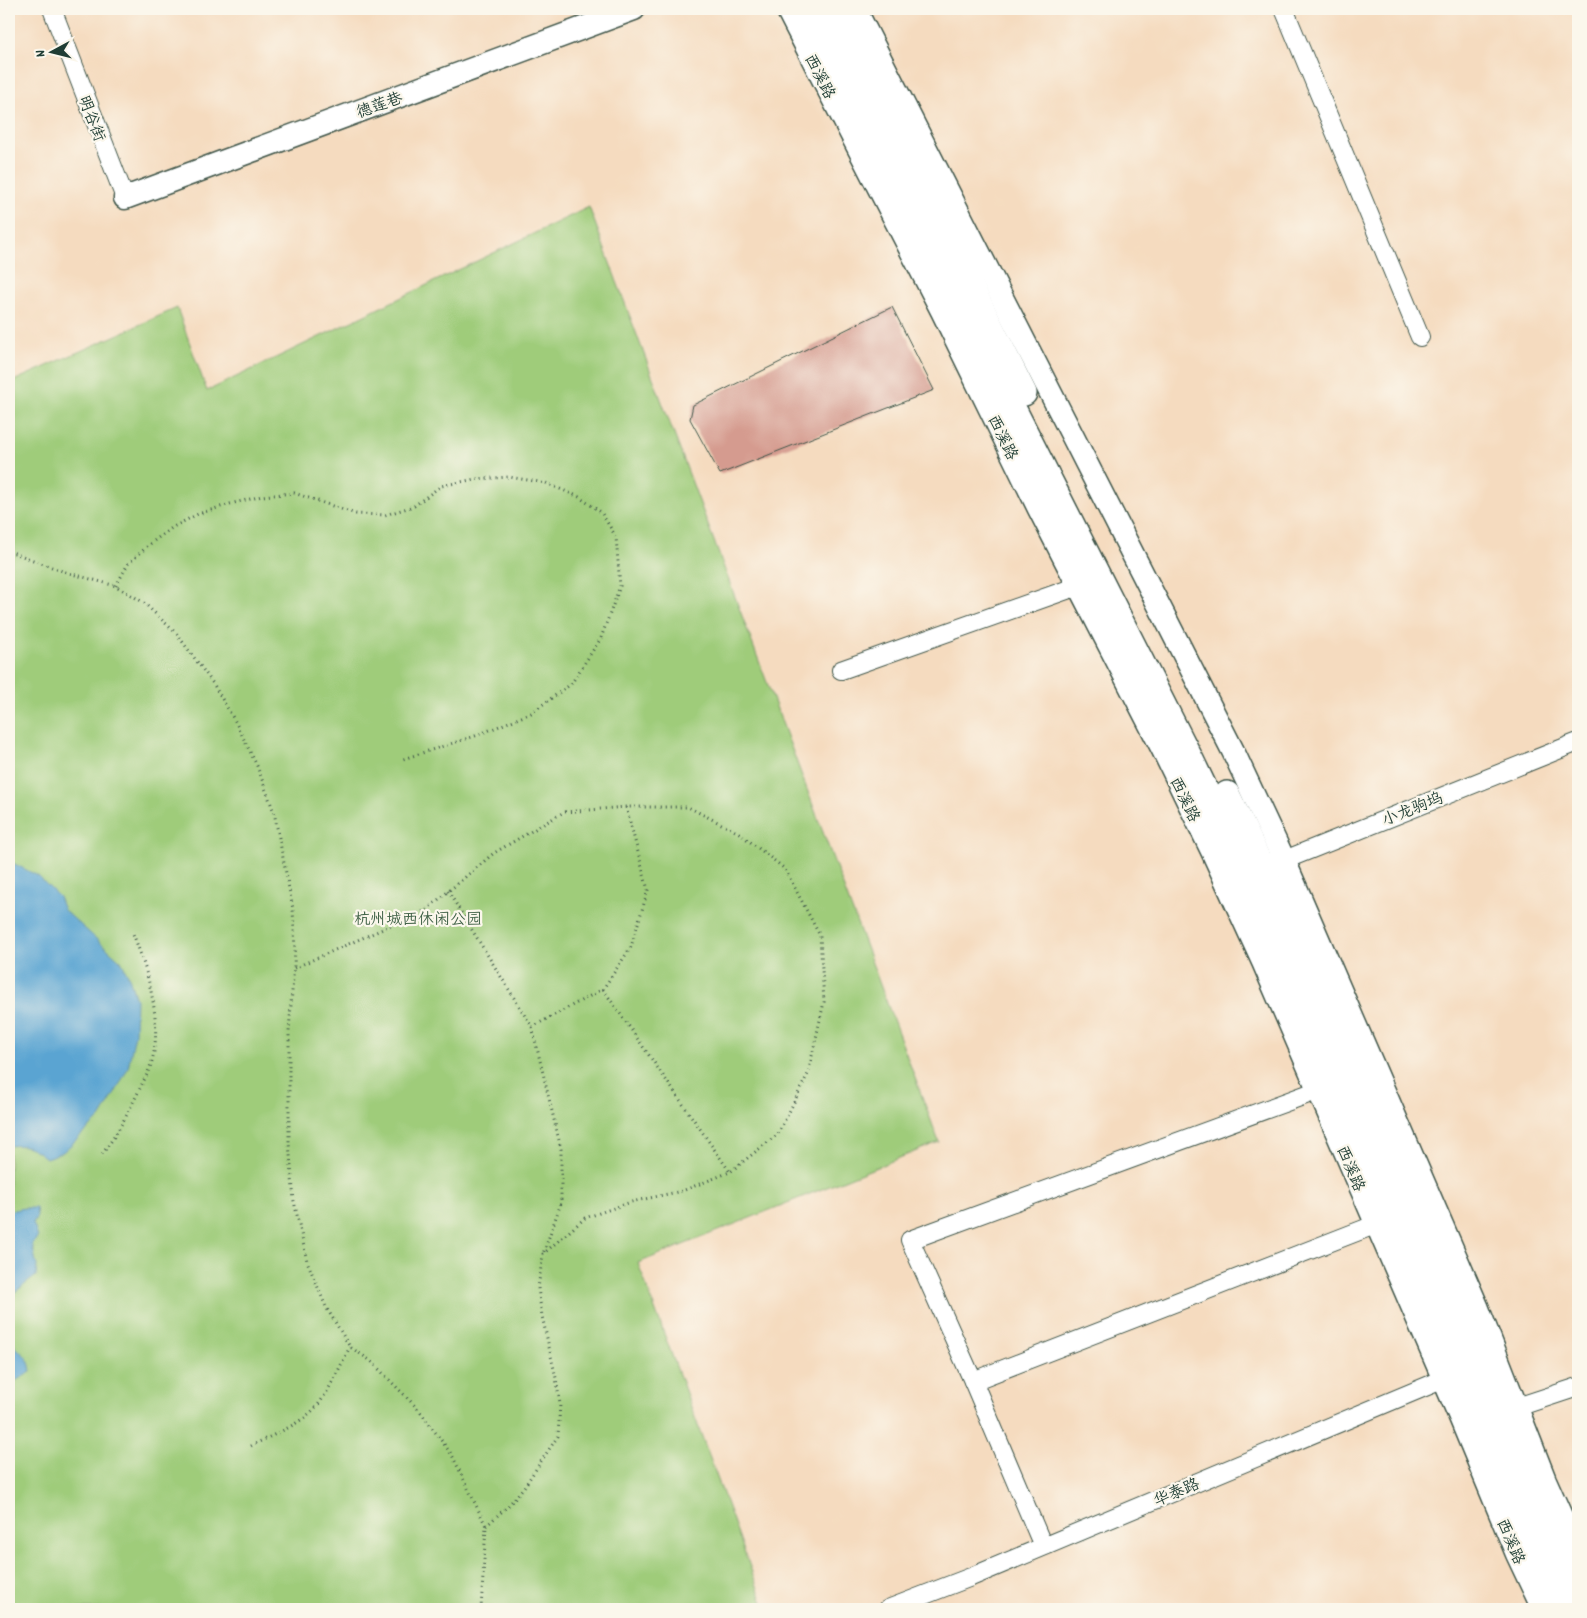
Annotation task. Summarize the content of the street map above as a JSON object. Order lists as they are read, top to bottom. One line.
{"streets":{"main road":["西溪路"],"street":["德莲巷","明谷街","小龙驹坞","华泰路"]},"crossings":[["西溪路","小龙驹坞"],["西溪路","华泰路"],["德莲巷","明谷街"]],"parks":["杭州城西休闲公园"],"north":"left"}
